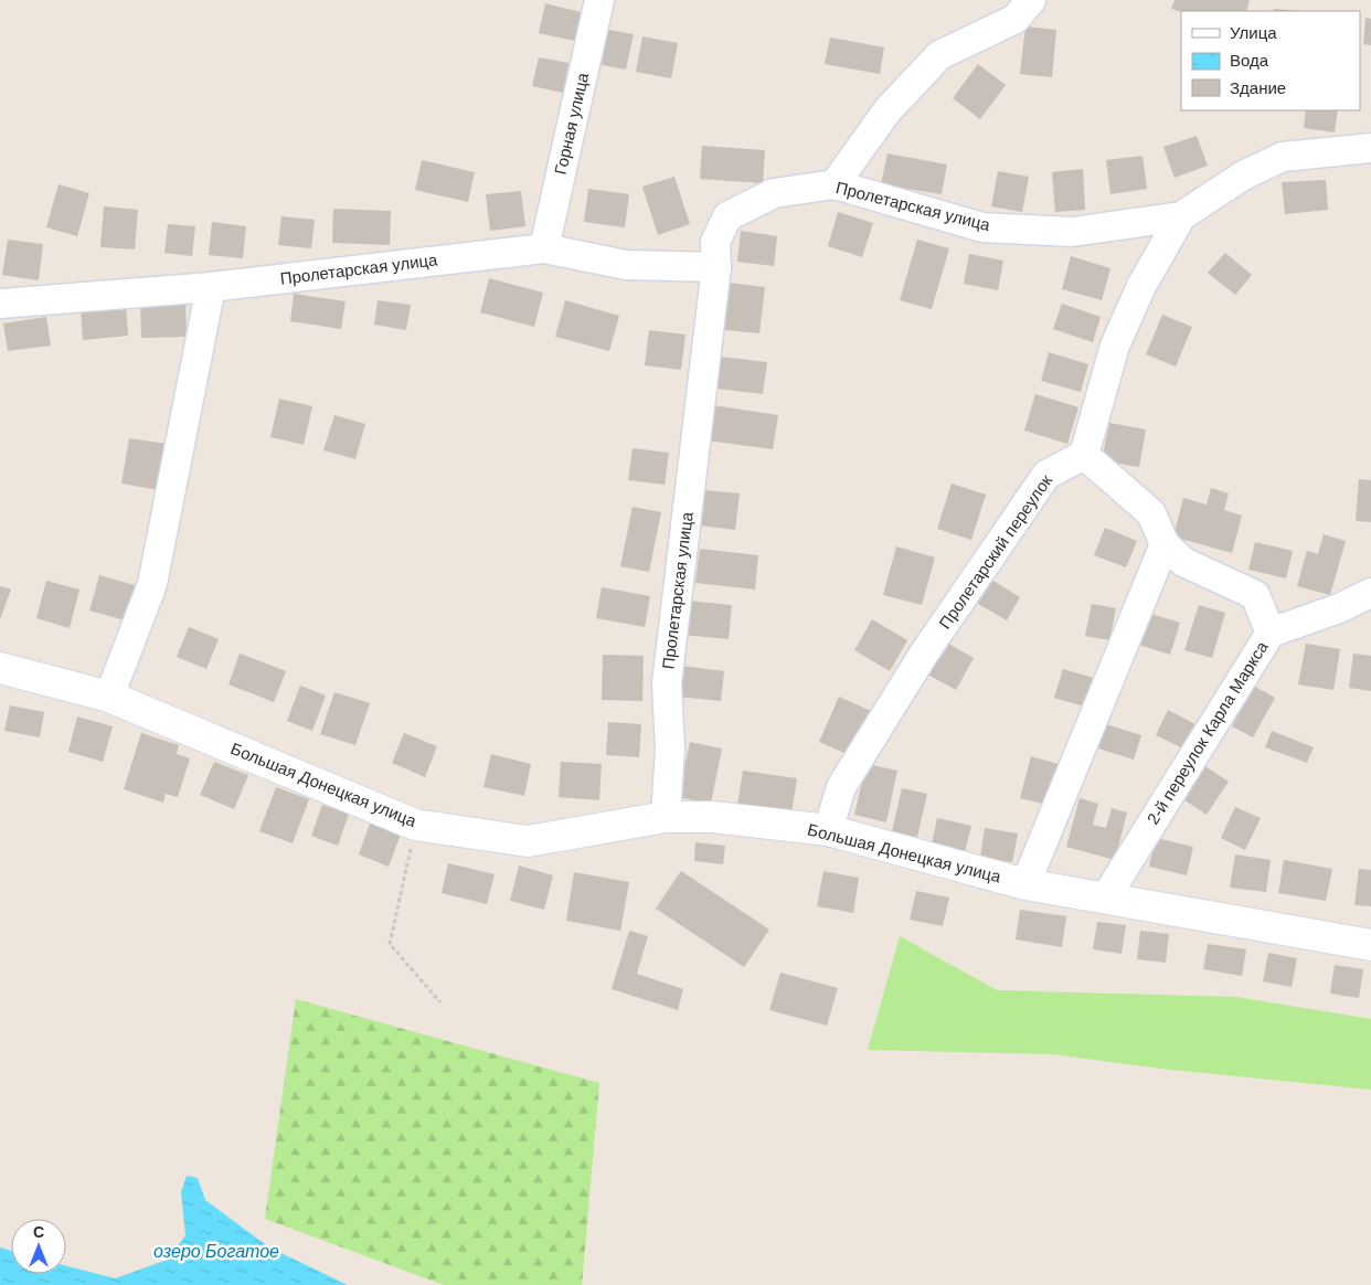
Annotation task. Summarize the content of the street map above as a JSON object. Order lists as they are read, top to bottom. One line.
{"streets":{"street":["Горная улица","Пролетарская улица","Пролетарский переулок","2-й переулок Карла Маркса","Большая Донецкая улица"]},"crossings":[["Горная улица","Пролетарская улица"],["Пролетарская улица","Большая Донецкая улица"],["Пролетарский переулок","Большая Донецкая улица"],["2-й переулок Карла Маркса","Большая Донецкая улица"]],"water":["озеро Богатое"],"legend":["Улица","Вода","Здание"],"north":"top"}
